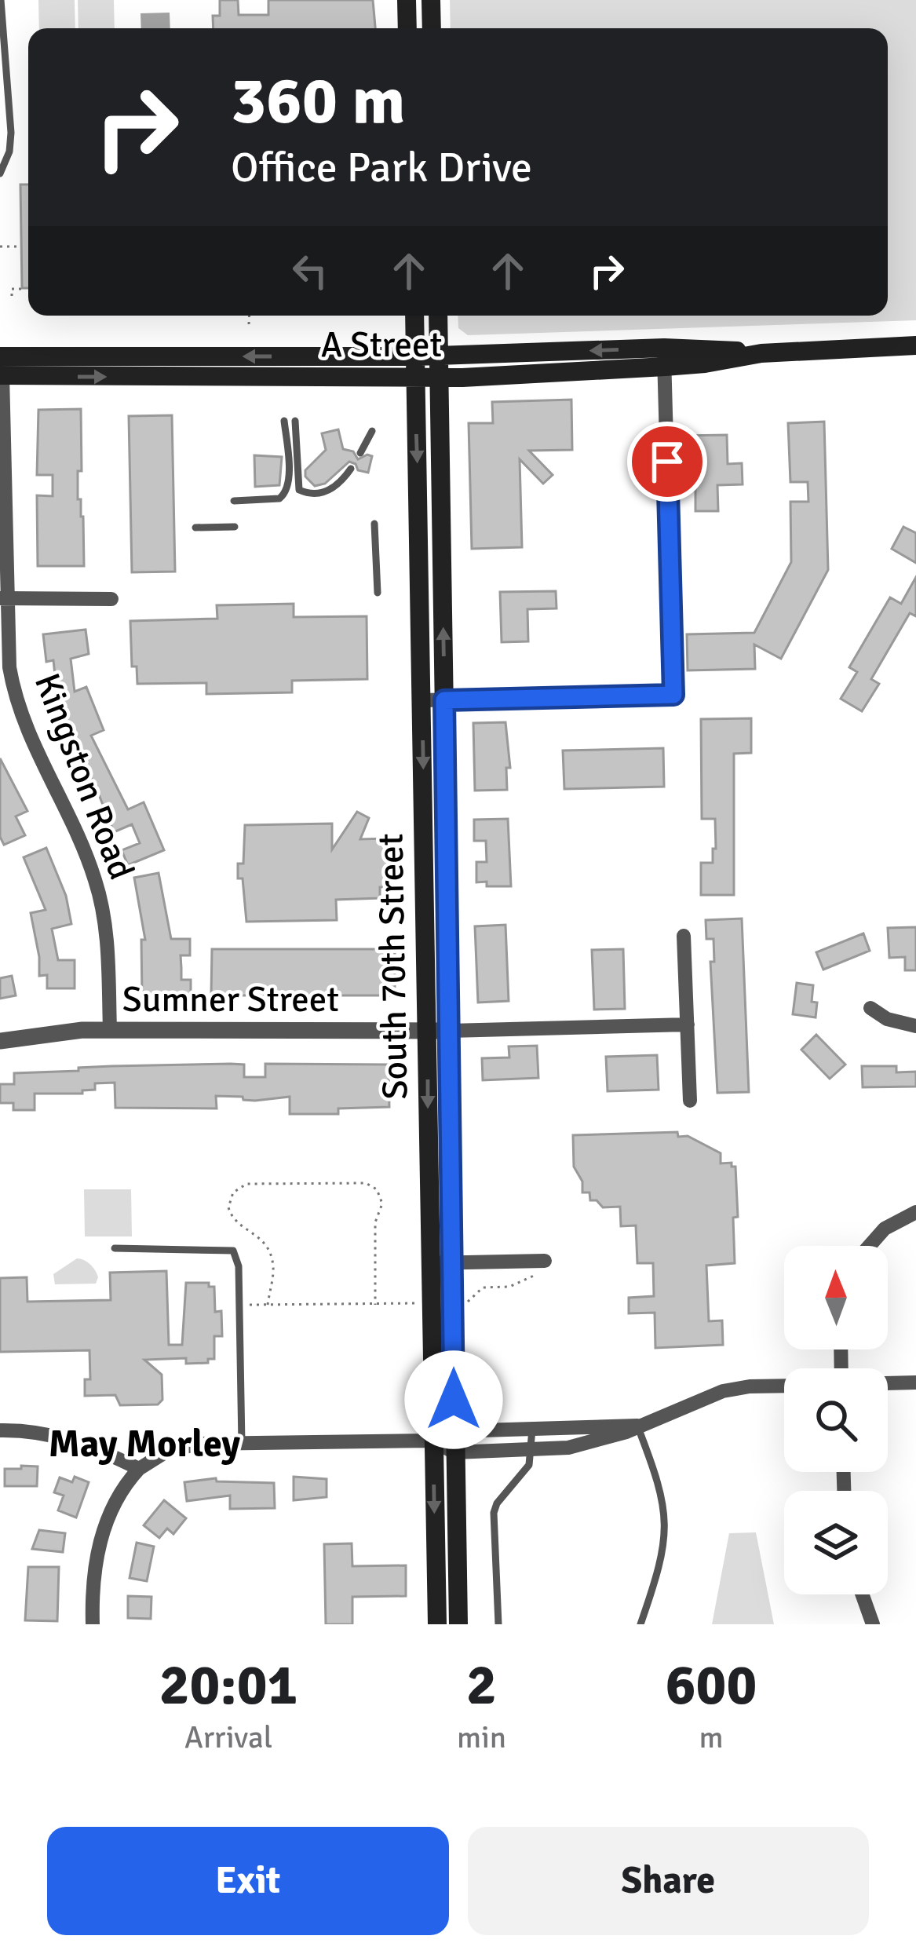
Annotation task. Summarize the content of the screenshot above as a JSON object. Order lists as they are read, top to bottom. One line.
{"streets":{"main road":["A Street","South 70th Street"],"street":["Kingston Road","Sumner Street"]},"crossings":[["A Street","Kingston Road"],["A Street","South 70th Street"],["Kingston Road","Sumner Street"],["South 70th Street","Sumner Street"]],"districts":["May Morley"],"north":"top","page":{"turn":["360 m","Office Park Drive"],"eta":["20:01","Arrival","2","min","600","m"],"buttons":["Exit","Share"]}}
